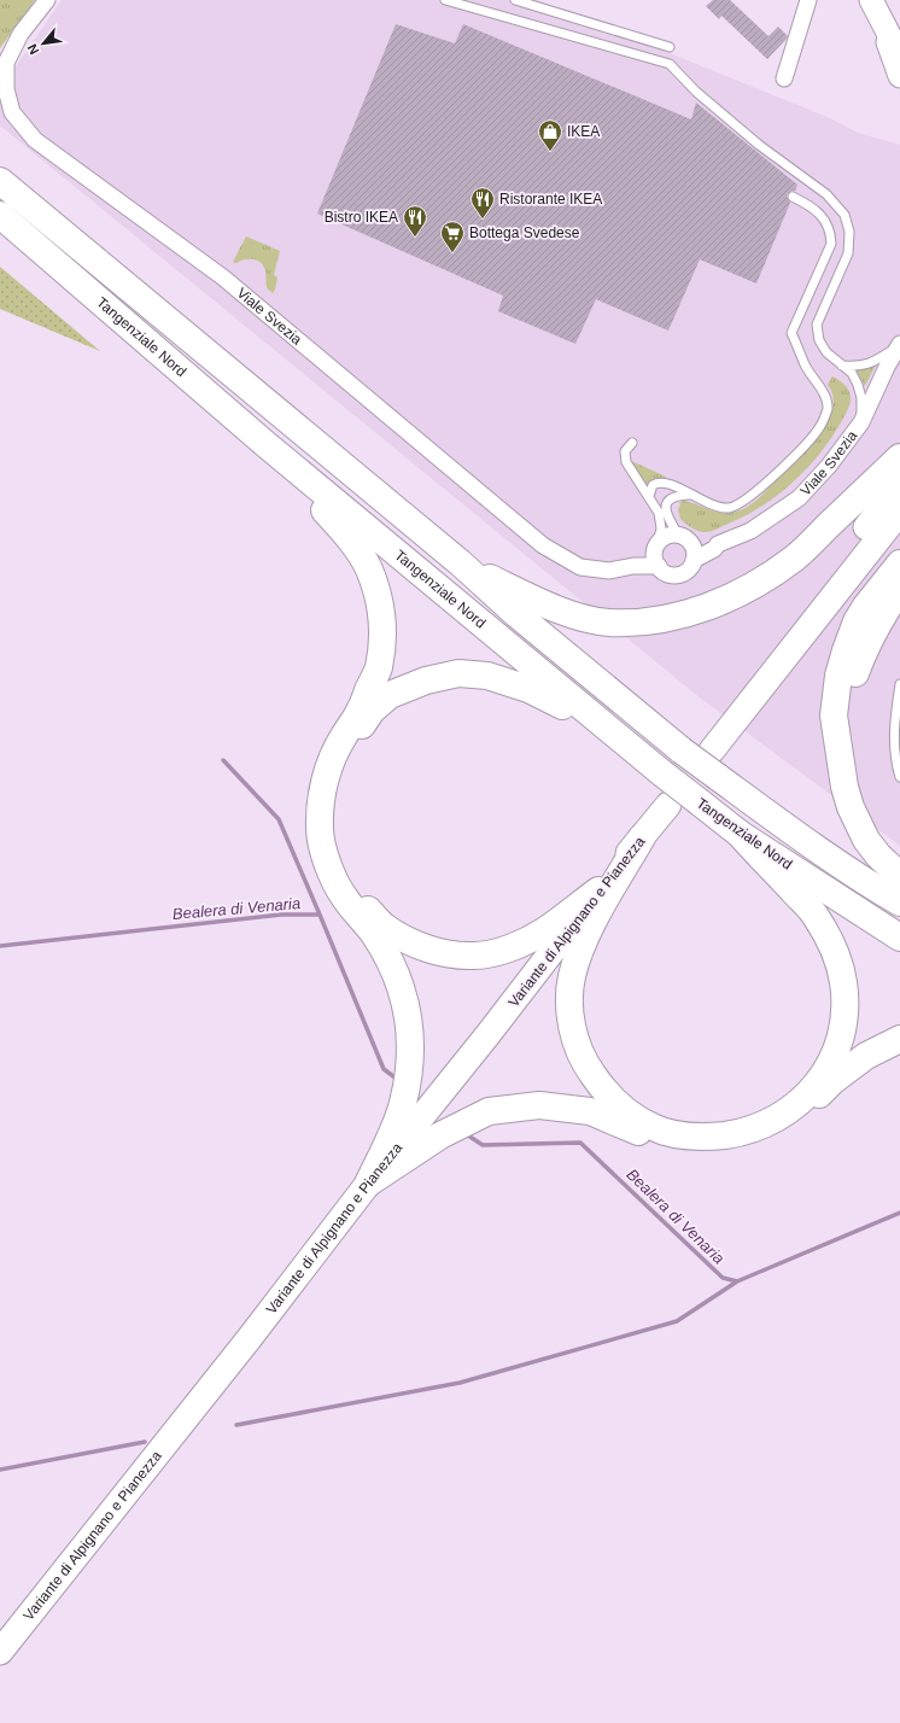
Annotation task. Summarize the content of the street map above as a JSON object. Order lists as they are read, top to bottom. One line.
{"streets":{"highway":["Tangenziale Nord"],"main road":["Variante di Alpignano e Pianezza"],"street":["Viale Svezia"]},"water":["Bealera di Venaria"],"places":{"shop":["IKEA"],"restaurant":["Ristorante IKEA","Bistro IKEA"],"supermarket":["Bottega Svedese"]},"north":"bottom left"}
